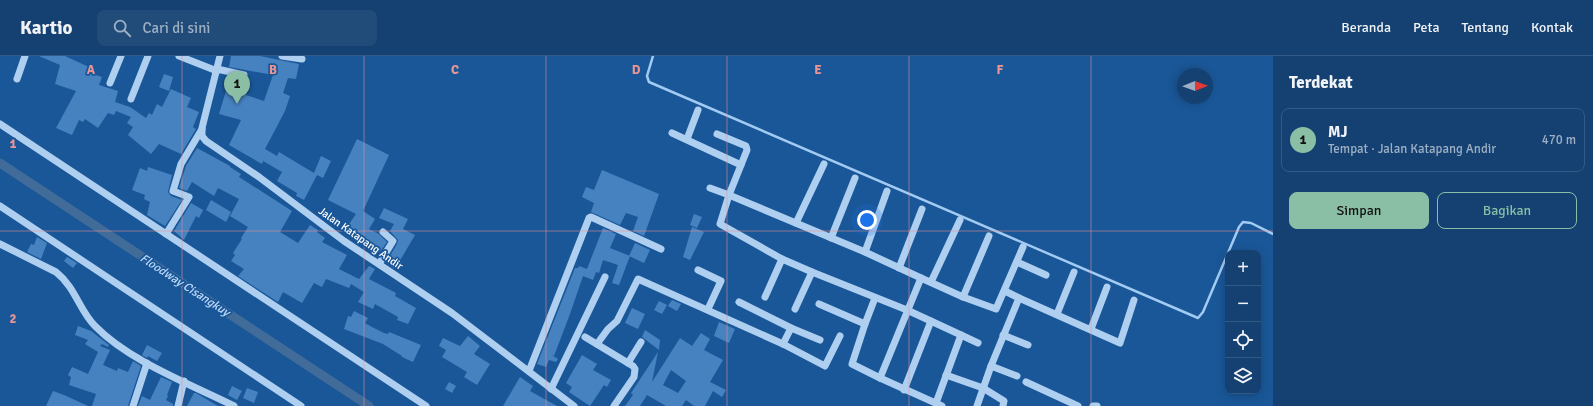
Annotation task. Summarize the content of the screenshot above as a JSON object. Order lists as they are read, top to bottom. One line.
{"streets":{"street":["Jalan Katapang Andir"]},"water":["Floodway Cisangkuy"],"north":"right","page":{"header":"Kartio","search":"Cari di sini","nav":["Beranda","Peta","Tentang","Kontak"],"heading":"Terdekat","pins":"1","list":[{"mark":"1","name":"MJ","note":"Tempat · Jalan Katapang Andir","value":"470 m"}],"buttons":["Simpan","Bagikan"],"map_buttons":["+","−"]},"grid":{"columns":["A","B","C","D","E","F"],"rows":["1","2"]}}
